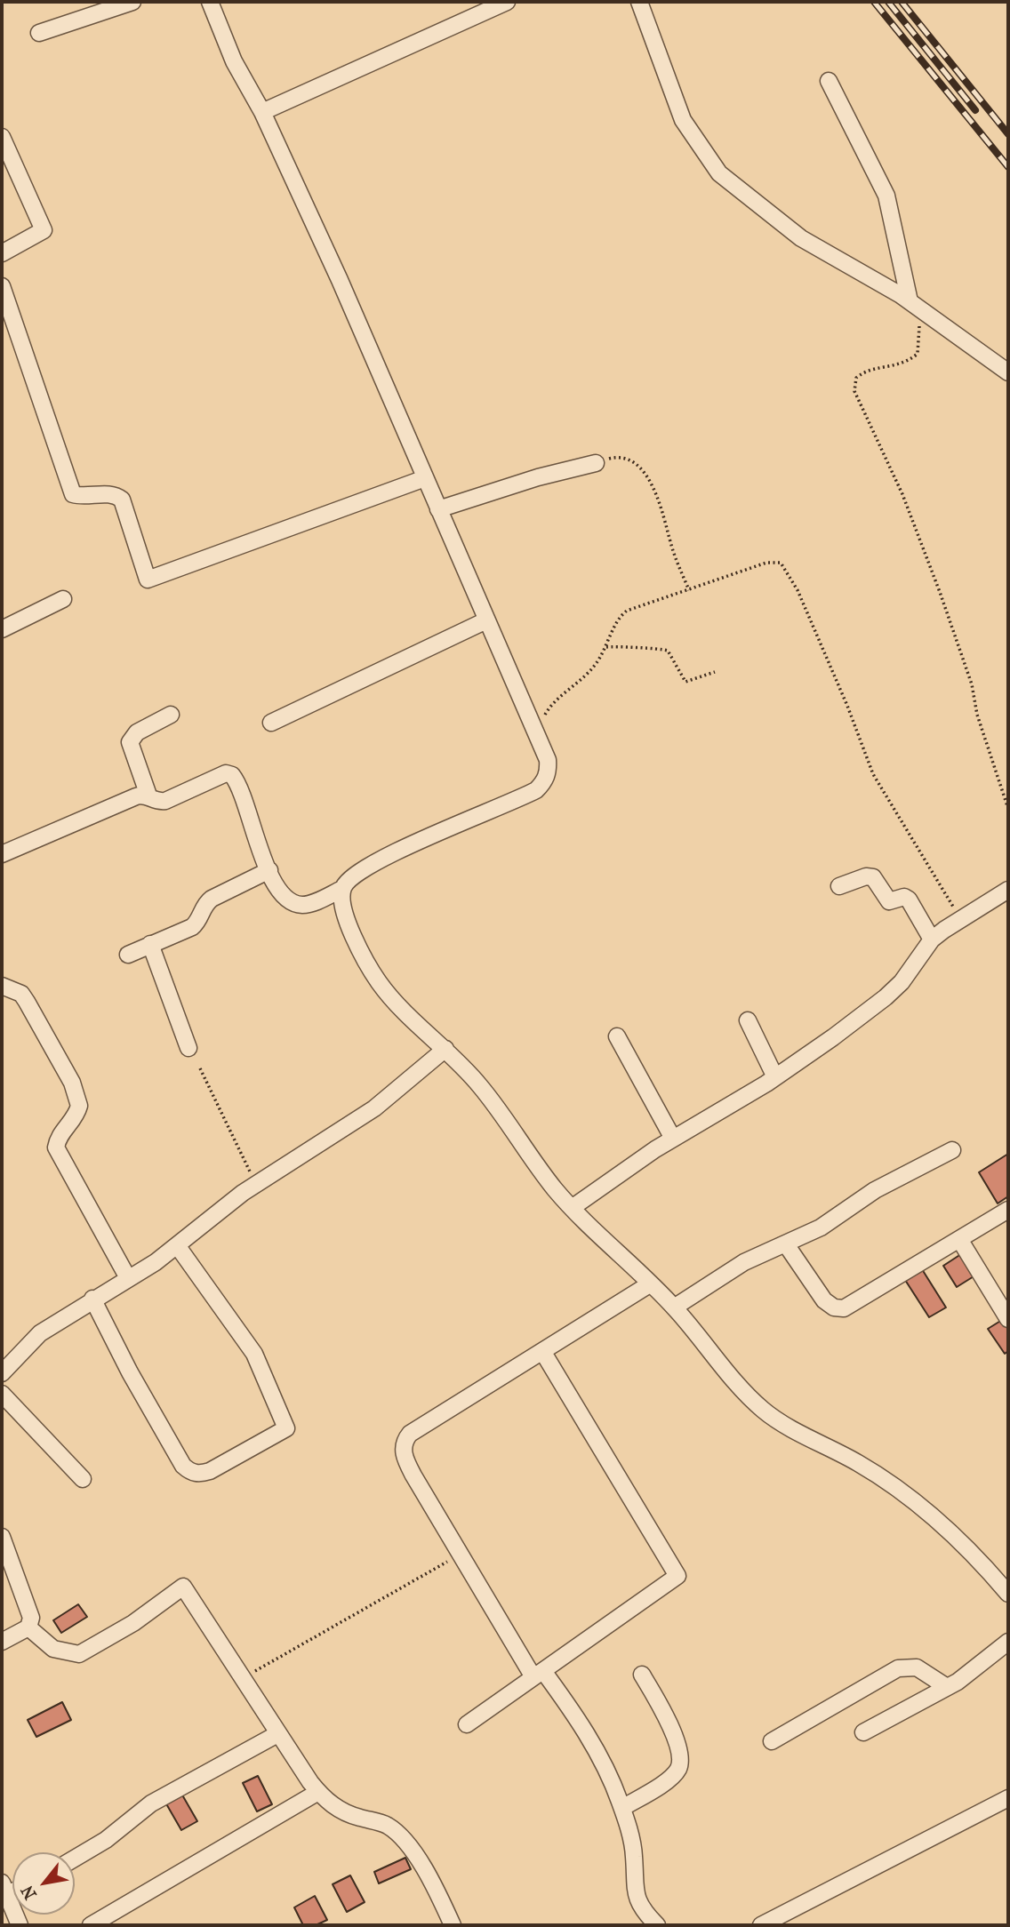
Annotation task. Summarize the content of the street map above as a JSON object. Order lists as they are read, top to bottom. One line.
{"north":"bottom left"}
